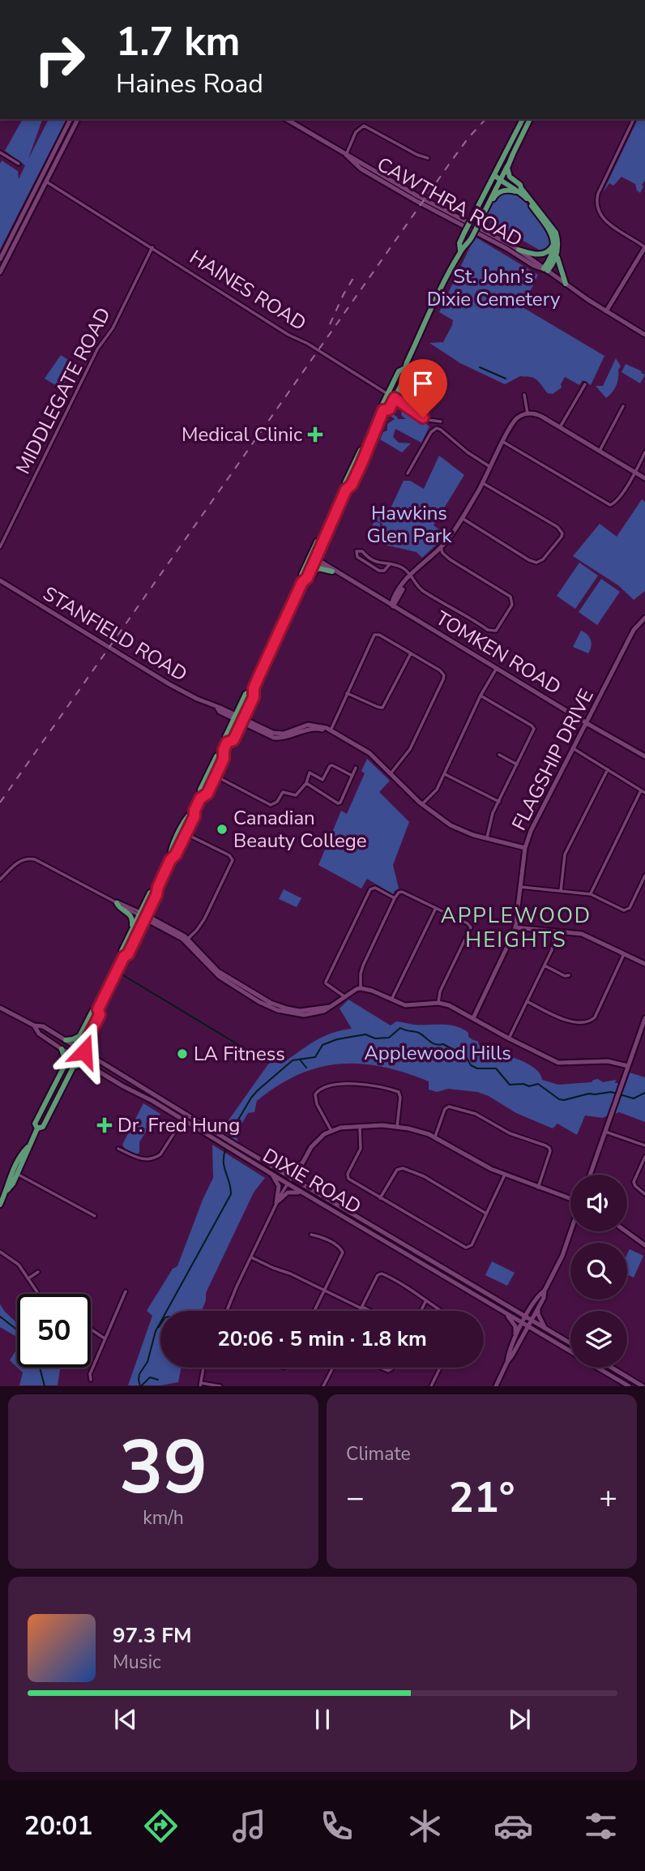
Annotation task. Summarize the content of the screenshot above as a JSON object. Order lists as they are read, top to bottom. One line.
{"streets":{"street":["CAWTHRA ROAD","HAINES ROAD","MIDDLEGATE ROAD","STANFIELD ROAD","TOMKEN ROAD","FLAGSHIP DRIVE","DIXIE ROAD"]},"crossings":[["HAINES ROAD","MIDDLEGATE ROAD"],["TOMKEN ROAD","FLAGSHIP DRIVE"]],"districts":["APPLEWOOD HEIGHTS"],"parks":["St. John’s Dixie Cemetery","Hawkins Glen Park","Applewood Hills"],"places":{"health":["Medical Clinic","Dr. Fred Hung"],"other":["Canadian Beauty College","LA Fitness"]},"page":{"turn":["1.7 km","Haines Road"],"limit":"50","trip":"20:06 · 5 min · 1.8 km","tile":[["39","km/h"],"Climate"],"heat":["−","21°","+"],"song":["97.3 FM","Music"],"tabs":"20:01"}}
